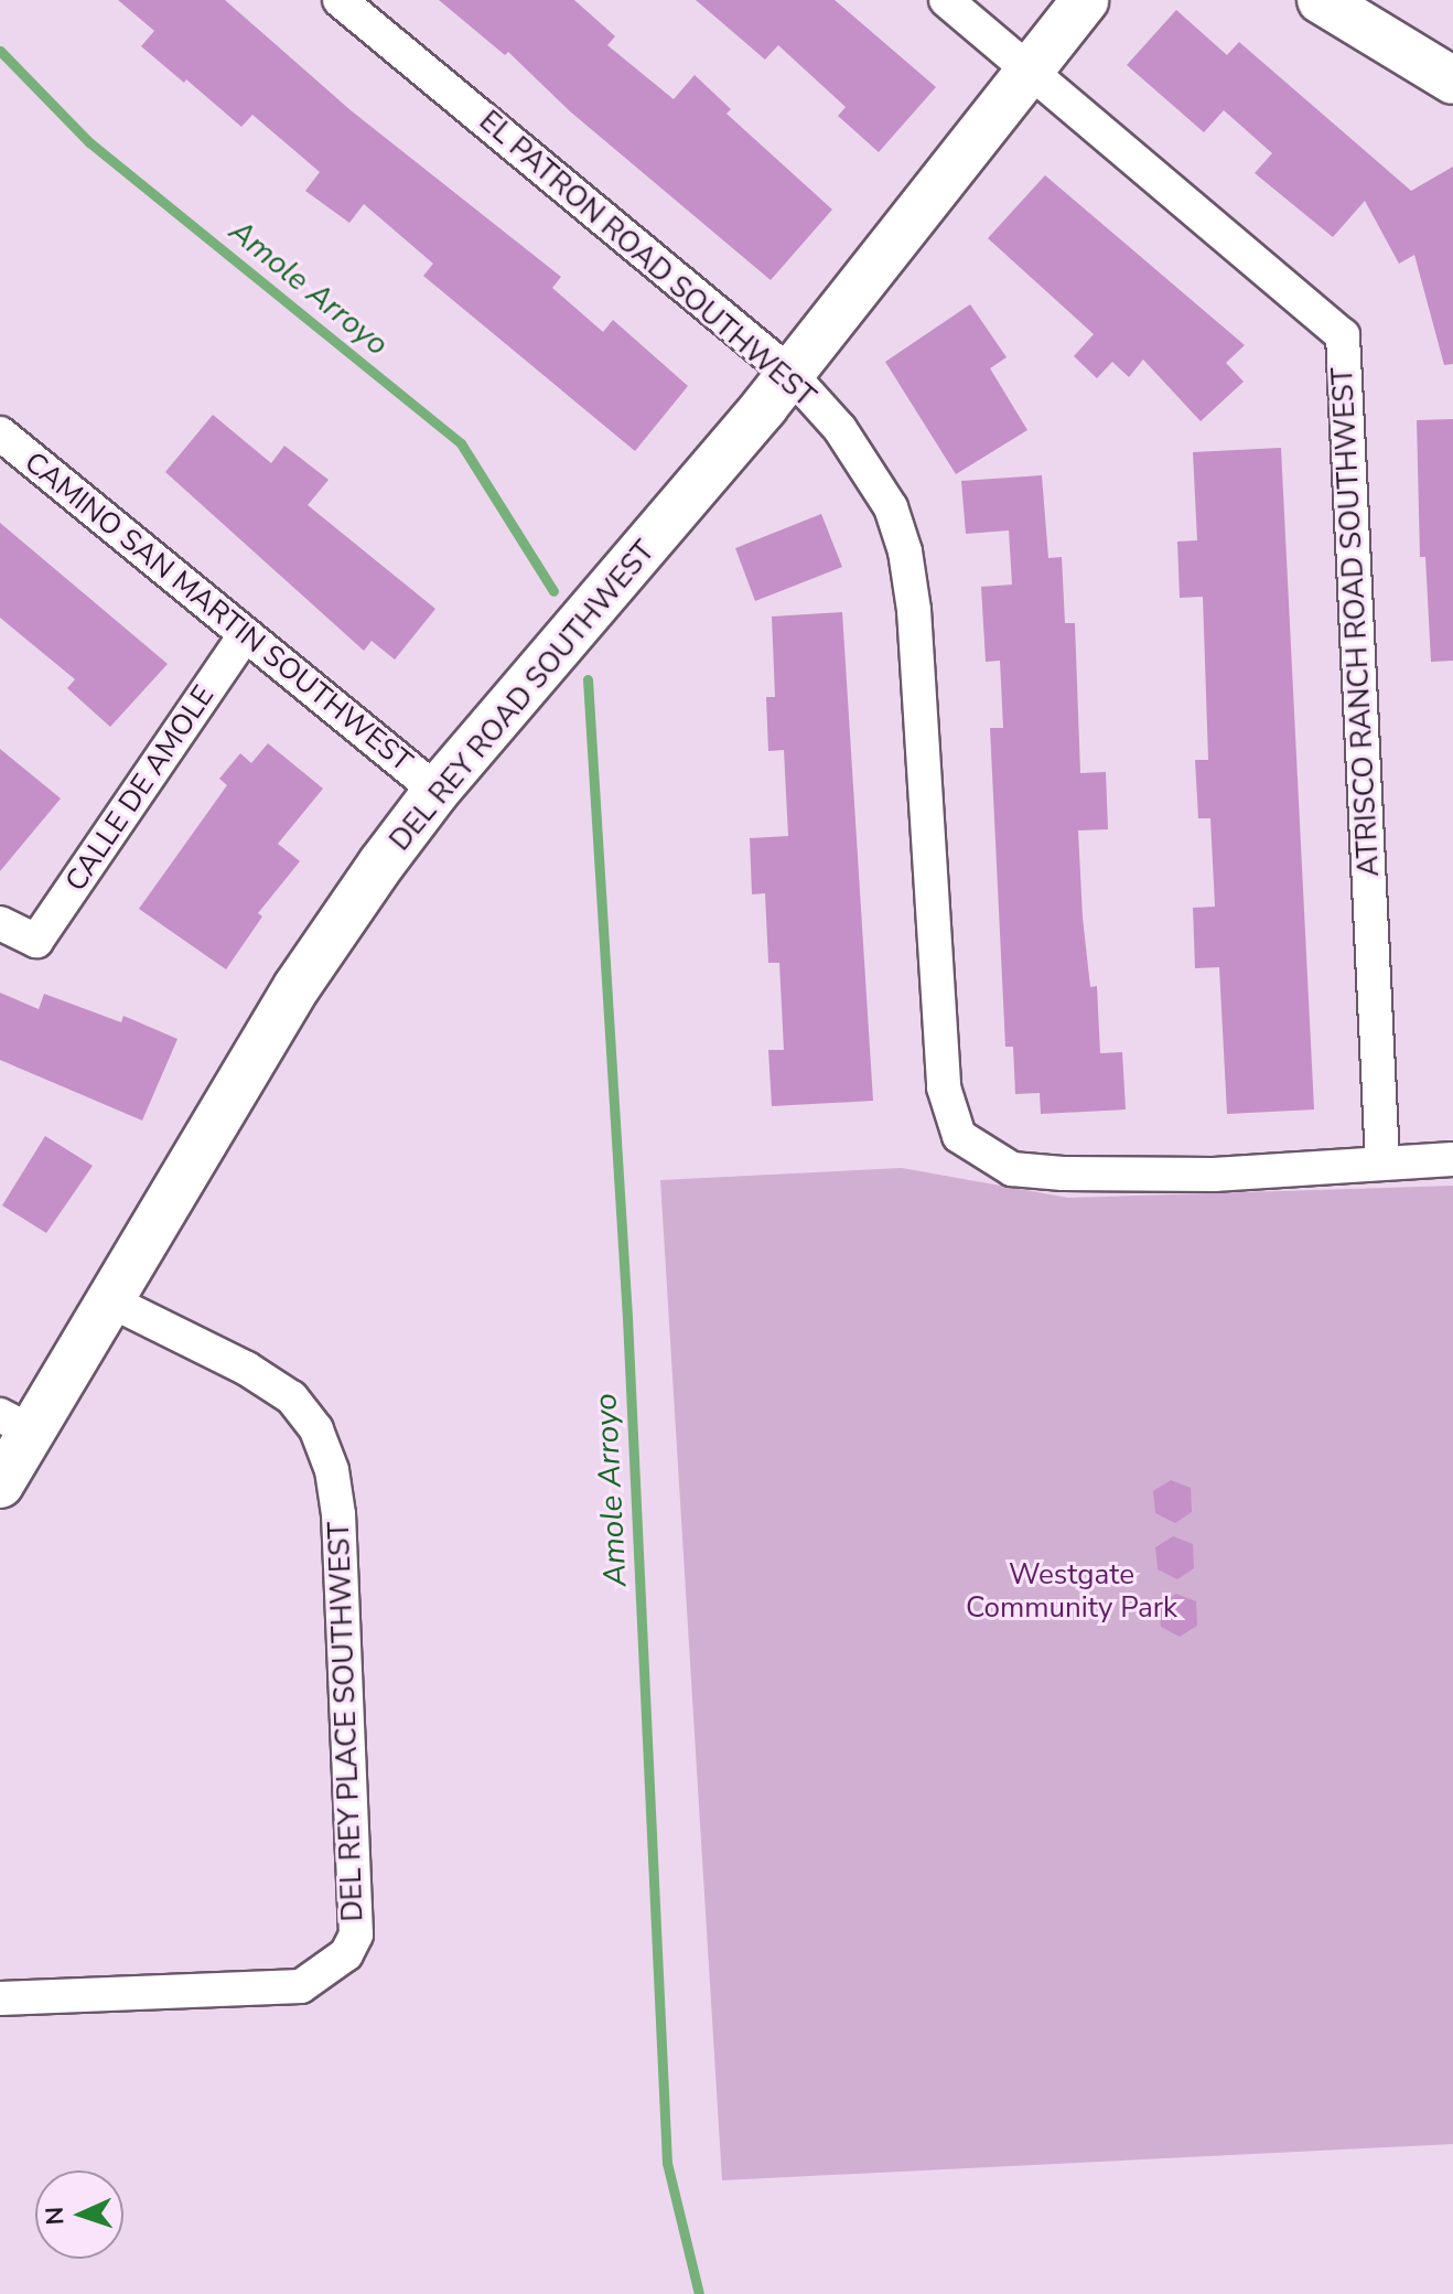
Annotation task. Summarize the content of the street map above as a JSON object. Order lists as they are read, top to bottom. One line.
{"streets":{"street":["EL PATRON ROAD SOUTHWEST","CAMINO SAN MARTIN SOUTHWEST","ATRISCO RANCH ROAD SOUTHWEST","DEL REY ROAD SOUTHWEST","CALLE DE AMOLE","DEL REY PLACE SOUTHWEST"]},"crossings":[["EL PATRON ROAD SOUTHWEST","ATRISCO RANCH ROAD SOUTHWEST"],["EL PATRON ROAD SOUTHWEST","DEL REY ROAD SOUTHWEST"],["CAMINO SAN MARTIN SOUTHWEST","DEL REY ROAD SOUTHWEST"],["CAMINO SAN MARTIN SOUTHWEST","CALLE DE AMOLE"],["ATRISCO RANCH ROAD SOUTHWEST","DEL REY ROAD SOUTHWEST"],["DEL REY ROAD SOUTHWEST","DEL REY PLACE SOUTHWEST"]],"water":["Amole Arroyo"],"parks":["Westgate Community Park"],"north":"left"}
